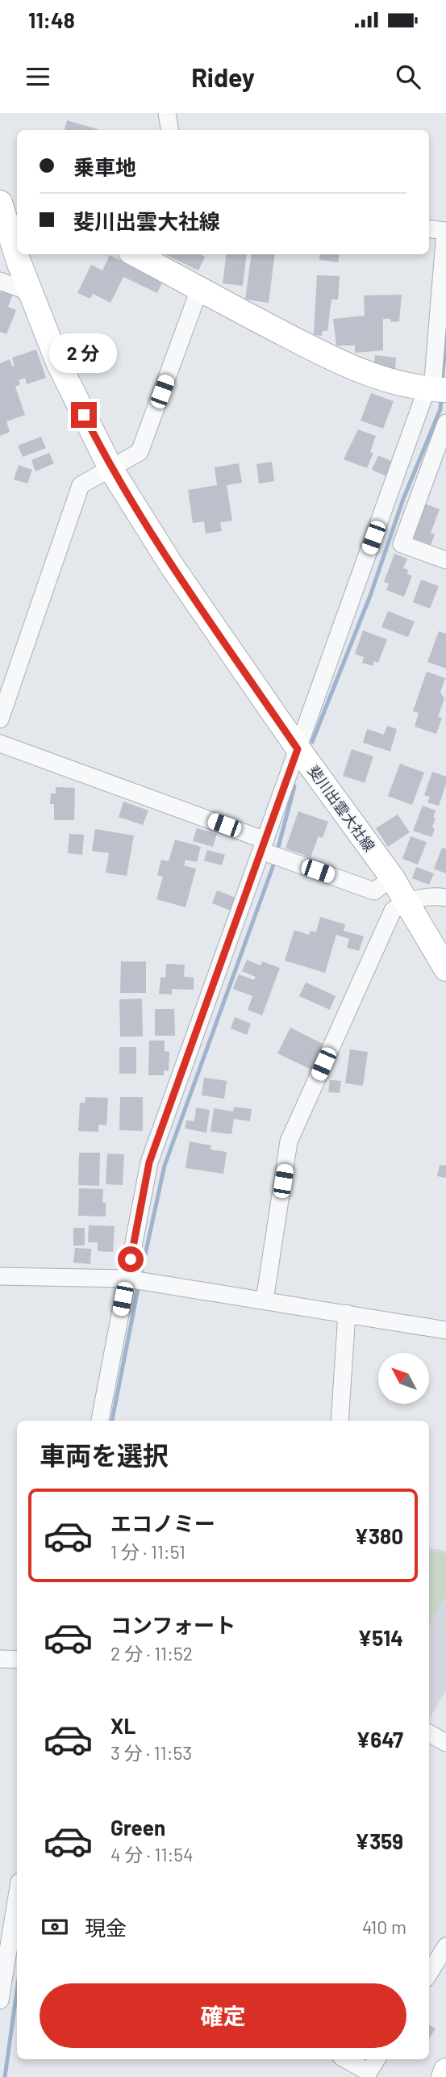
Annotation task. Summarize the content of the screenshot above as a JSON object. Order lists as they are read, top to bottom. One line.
{"streets":{"main road":["斐川出雲大社線"]},"north":"top left","page":{"status":"11:48","header":"Ridey","banner":["乗車地","斐川出雲大社線"],"bubble":"2 分","heading":"車両を選択","list":[{"name":"エコノミー","note":"1 分 · 11:51","value":"¥380"},{"name":"コンフォート","note":"2 分 · 11:52","value":"¥514"},{"name":"XL","note":"3 分 · 11:53","value":"¥647"},{"name":"Green","note":"4 分 · 11:54","value":"¥359"}],"pay":["現金","410 m"],"buttons":"確定"}}
